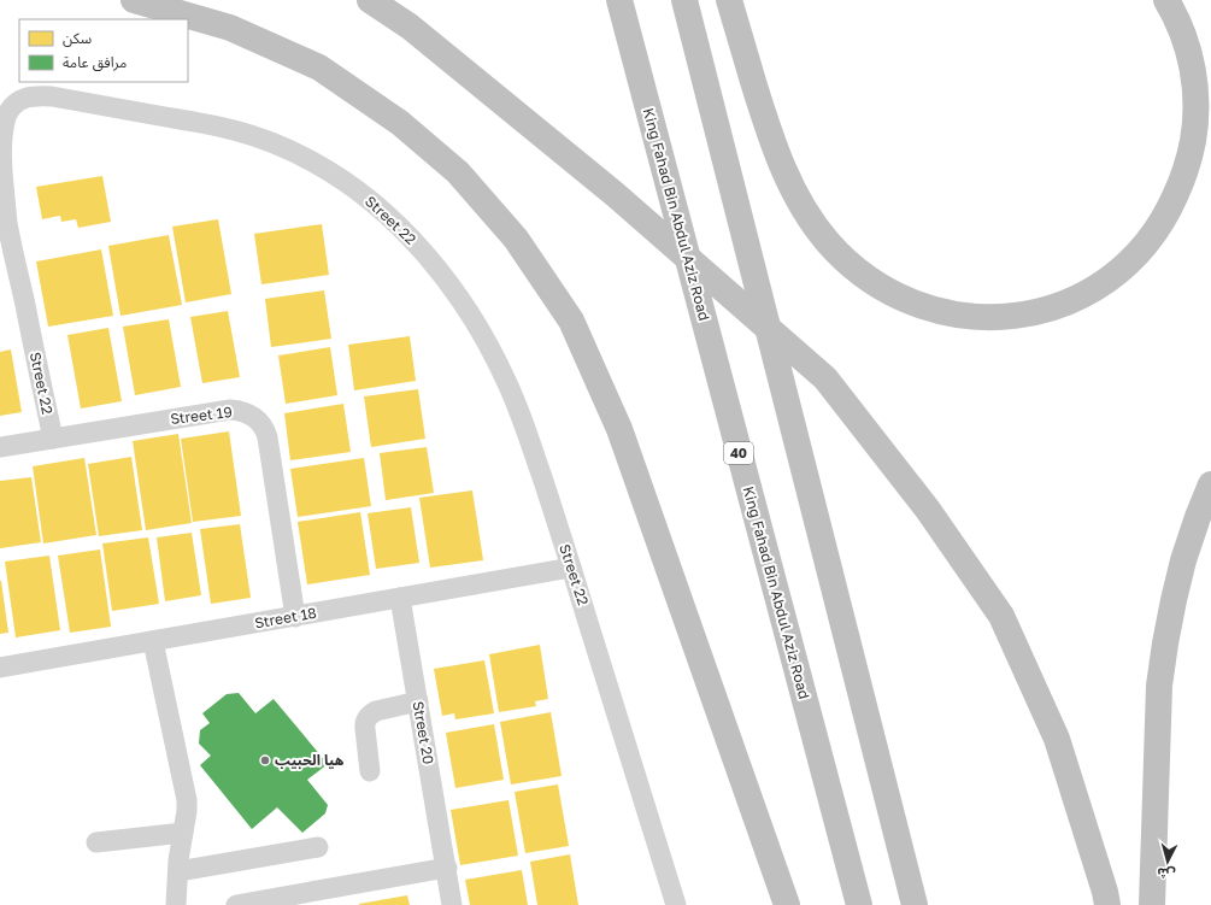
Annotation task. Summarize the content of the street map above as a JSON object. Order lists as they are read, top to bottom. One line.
{"streets":{"highway":["King Fahad Bin Abdul Aziz Road","40"],"street":["Street 22","Street 19","Street 18","Street 20"]},"crossings":[["Street 22","Street 19"],["Street 22","Street 18"],["Street 19","Street 18"],["Street 18","Street 20"]],"places":["هيا الحبيب"],"legend":["سكن","مرافق عامة"],"north":"bottom"}
